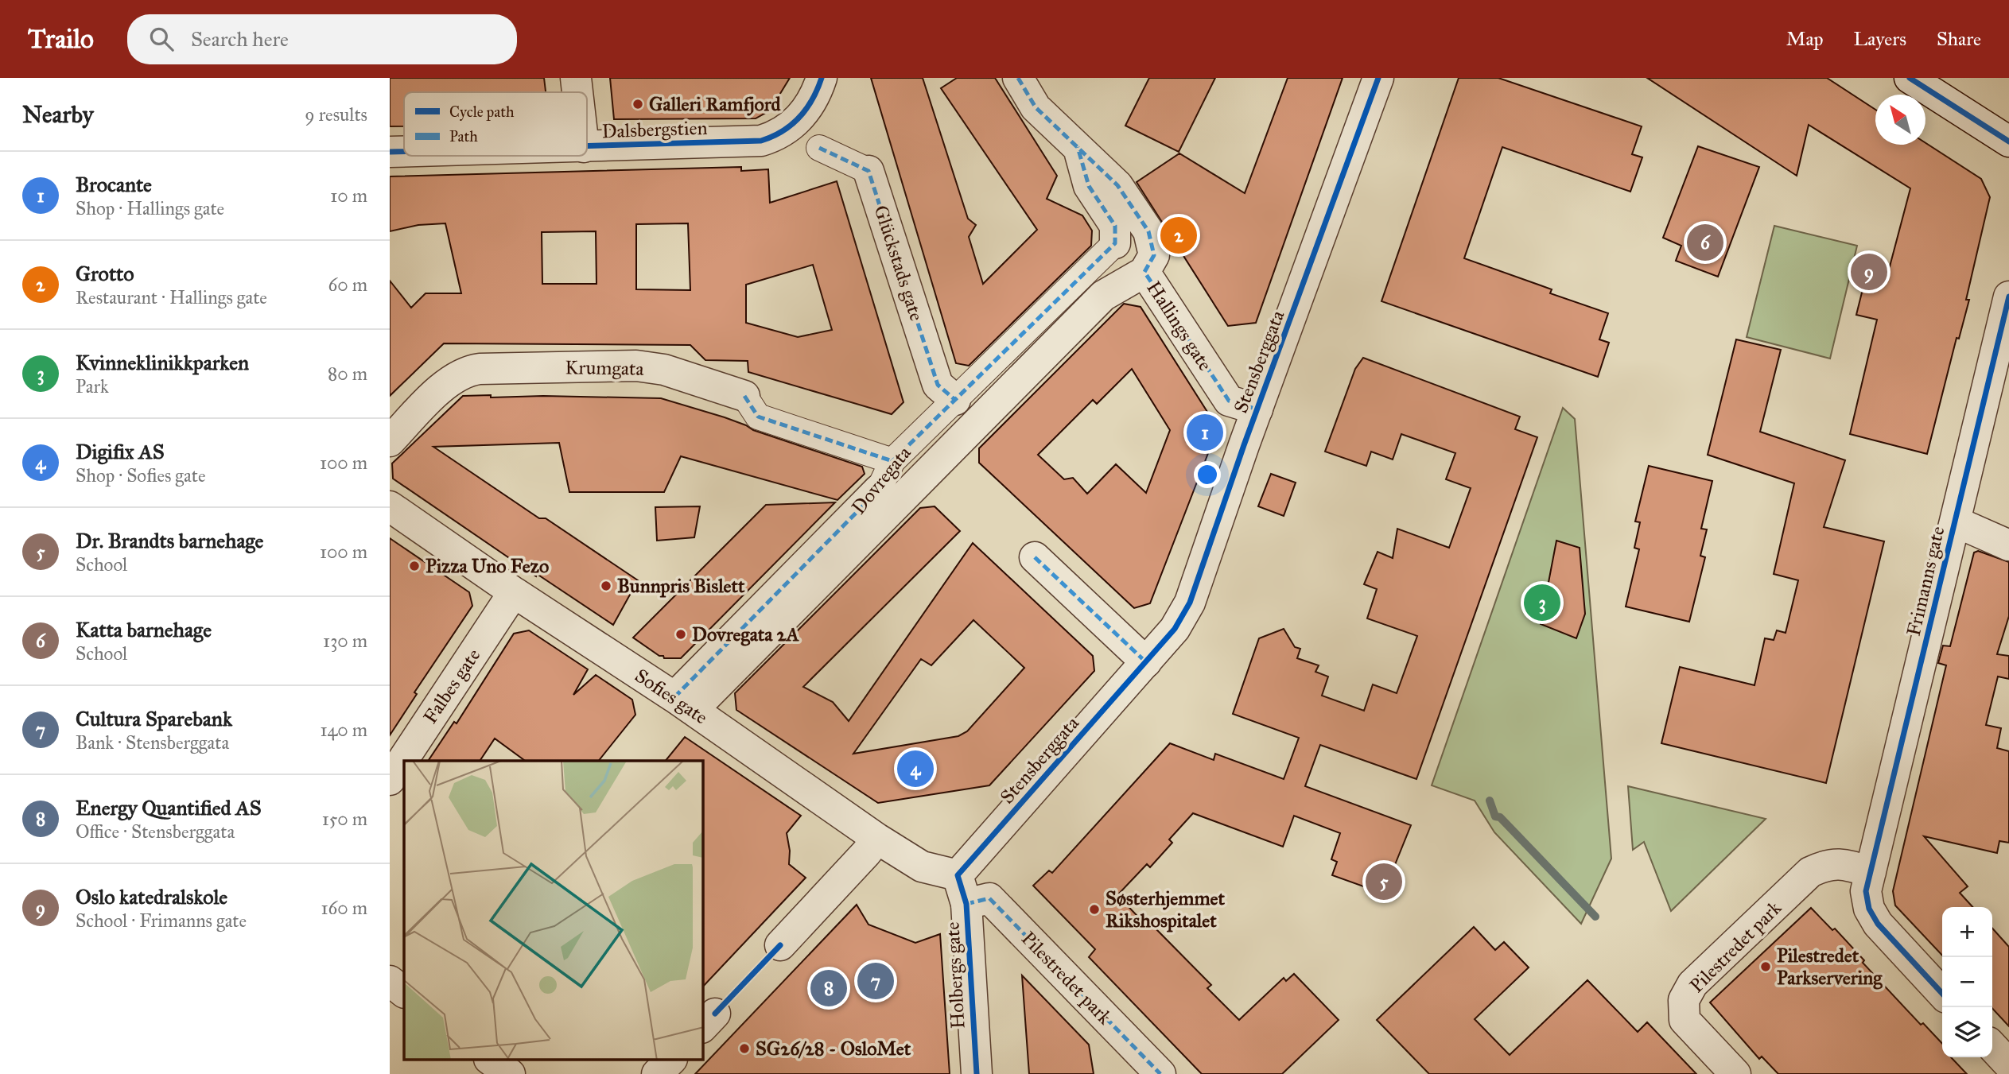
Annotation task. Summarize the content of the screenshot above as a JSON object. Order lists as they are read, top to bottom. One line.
{"streets":{"street":["Dalsbergstien","Glückstads gate","Hallings gate","Stensberggata","Krumgata","Dovregata","Frimanns gate","Falbes gate","Sofies gate","Pilestredet park","Holbergs gate"]},"crossings":[["Glückstads gate","Dovregata"],["Hallings gate","Stensberggata"],["Hallings gate","Dovregata"],["Stensberggata","Sofies gate"],["Stensberggata","Holbergs gate"],["Krumgata","Dovregata"],["Dovregata","Sofies gate"],["Frimanns gate","Pilestredet park"],["Falbes gate","Sofies gate"],["Sofies gate","Holbergs gate"],["Pilestredet park","Holbergs gate"]],"places":["Galleri Ramfjord","Pizza Uno Fezo","Bunnpris Bislett","Dovregata 2A","Søsterhjemmet Rikshospitalet","Pilestredet Parkservering","SG26/28 - OsloMet"],"legend":["Cycle path","Path"],"north":"top left","page":{"header":"Trailo","search":"Search here","nav":["Map","Layers","Share"],"heading":["Nearby","9 results"],"list":[{"mark":"1","name":"Brocante","note":"Shop · Hallings gate","value":"10 m"},{"mark":"2","name":"Grotto","note":"Restaurant · Hallings gate","value":"60 m"},{"mark":"3","name":"Kvinneklinikkparken","note":"Park","value":"80 m"},{"mark":"4","name":"Digifix AS","note":"Shop · Sofies gate","value":"100 m"},{"mark":"5","name":"Dr. Brandts barnehage","note":"School","value":"100 m"},{"mark":"6","name":"Katta barnehage","note":"School","value":"130 m"},{"mark":"7","name":"Cultura Sparebank","note":"Bank · Stensberggata","value":"140 m"},{"mark":"8","name":"Energy Quantified AS","note":"Office · Stensberggata","value":"150 m"},{"mark":"9","name":"Oslo katedralskole","note":"School · Frimanns gate","value":"160 m"}],"pins":["2","6","9","1","3","4","5","7","8"],"map_buttons":["+","−"]}}
